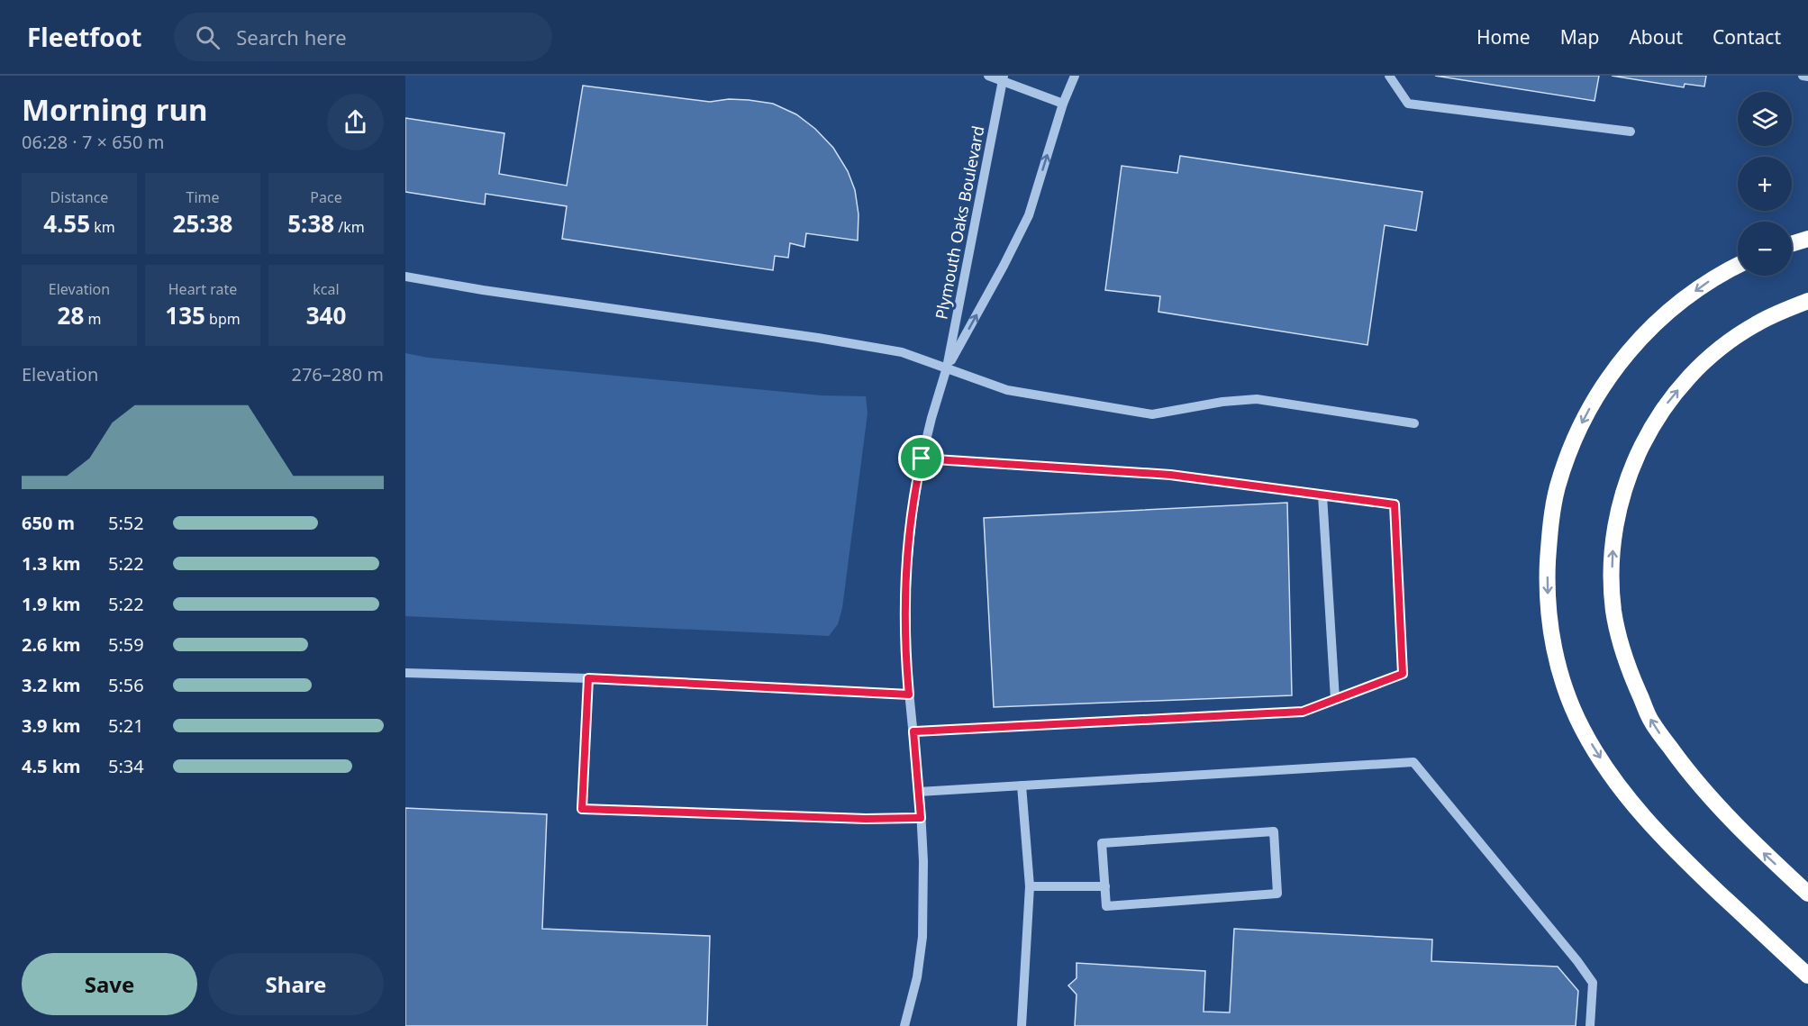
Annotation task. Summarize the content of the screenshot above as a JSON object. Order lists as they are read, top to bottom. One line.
{"streets":{"street":["Plymouth Oaks Boulevard"]},"page":{"header":"Fleetfoot","search":"Search here","nav":["Home","Map","About","Contact"],"heading":["Morning run","06:28 · 7 × 650 m"],"map_buttons":["+","−"],"stats":[["Distance","4.55 km"],["Time","25:38"],["Pace","5:38 /km"],["Elevation","28 m"],["Heart rate","135 bpm"],["kcal","340"]],"chart":["Elevation","276–280 m"],"list":[{"name":"650 m","note":"5:52"},{"name":"1.3 km","note":"5:22"},{"name":"1.9 km","note":"5:22"},{"name":"2.6 km","note":"5:59"},{"name":"3.2 km","note":"5:56"},{"name":"3.9 km","note":"5:21"},{"name":"4.5 km","note":"5:34"}],"buttons":["Save","Share"]}}
